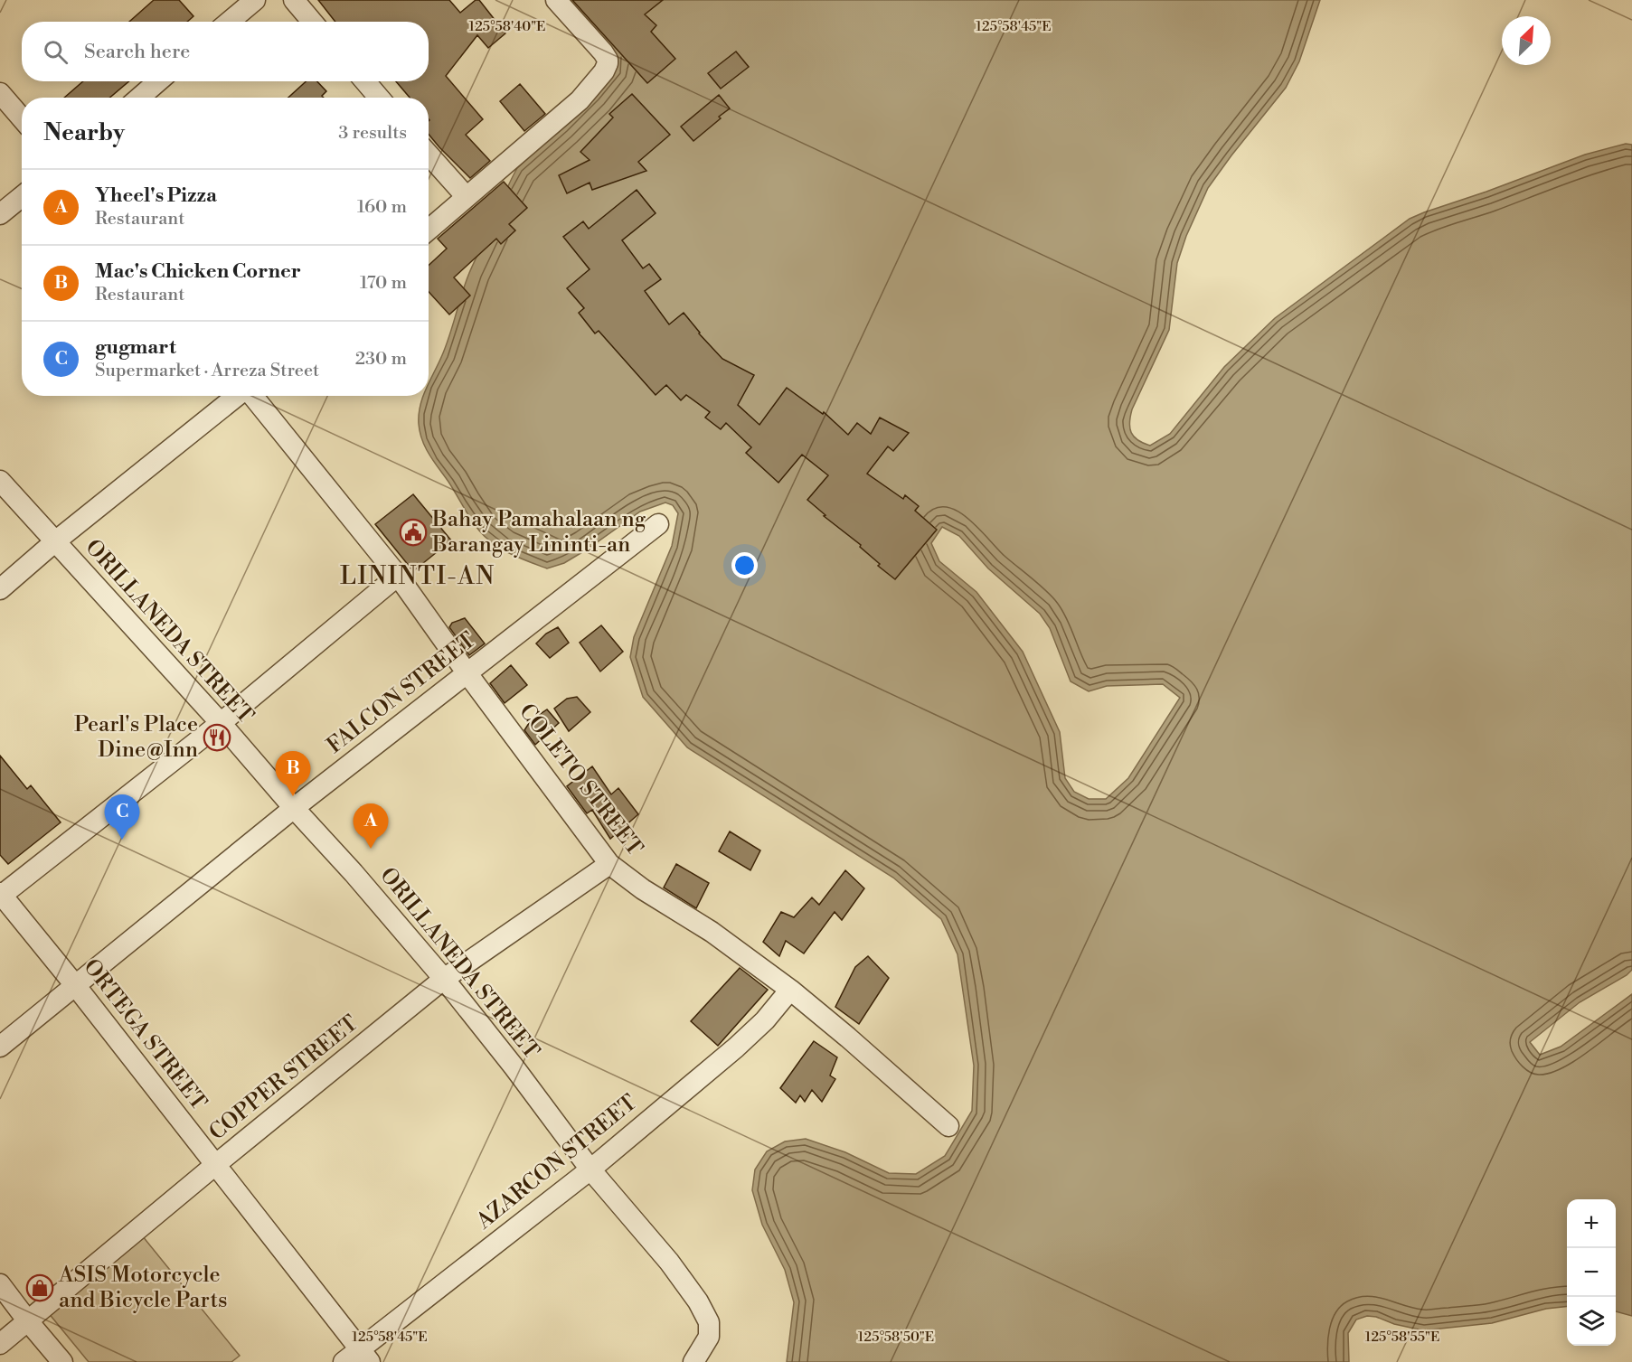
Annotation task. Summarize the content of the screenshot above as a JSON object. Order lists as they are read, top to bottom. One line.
{"streets":{"street":["ORILLANEDA STREET","FALCON STREET","COLETO STREET","ORTEGA STREET","COPPER STREET","AZARCON STREET"]},"crossings":[["ORILLANEDA STREET","FALCON STREET"],["ORILLANEDA STREET","COPPER STREET"],["ORILLANEDA STREET","AZARCON STREET"],["FALCON STREET","COLETO STREET"],["FALCON STREET","ORTEGA STREET"],["COLETO STREET","COPPER STREET"],["COLETO STREET","AZARCON STREET"],["ORTEGA STREET","COPPER STREET"],["ORTEGA STREET","AZARCON STREET"]],"districts":["LININTI-AN"],"places":{"public building":["Bahay Pamahalaan ng Barangay Lininti-an"],"restaurant":["Pearl's Place Dine@Inn"],"shop":["ASIS Motorcycle and Bicycle Parts"]},"north":"top right","page":{"search":"Search here","heading":["Nearby","3 results"],"list":[{"mark":"A","name":"Yheel's Pizza","note":"Restaurant","value":"160 m"},{"mark":"B","name":"Mac's Chicken Corner","note":"Restaurant","value":"170 m"},{"mark":"C","name":"gugmart","note":"Supermarket · Arreza Street","value":"230 m"}],"pins":["B","C","A"],"map_buttons":["+","−"]},"coordinates":["125°58'40\"E","125°58'45\"E","125°58'50\"E","125°58'55\"E"]}
